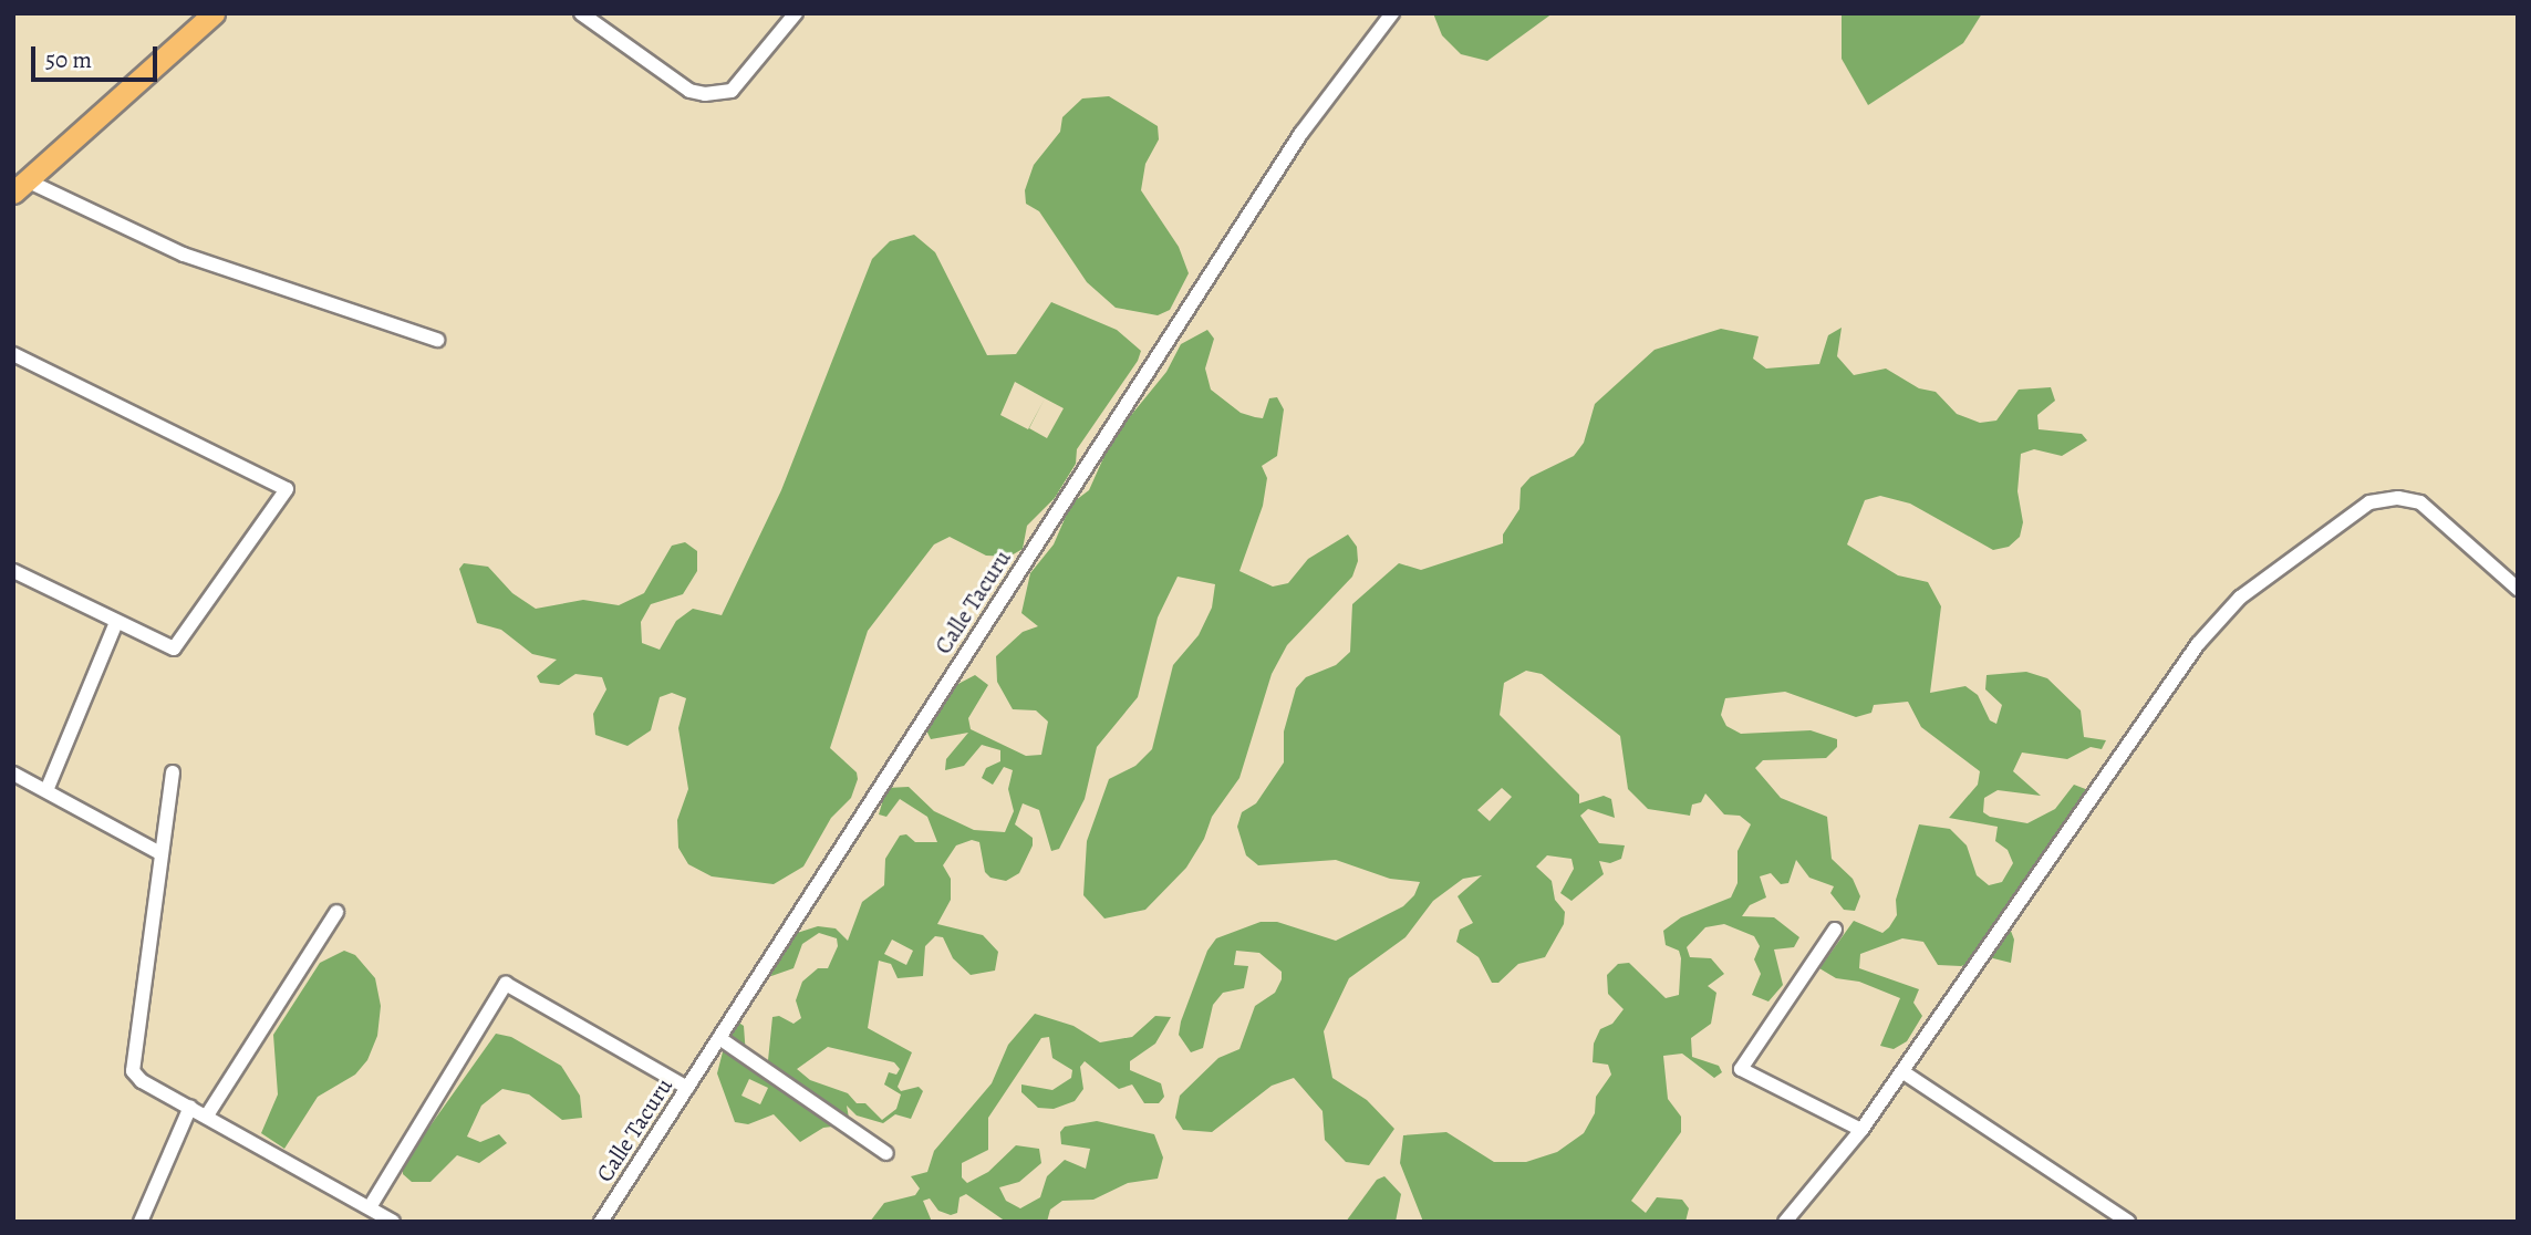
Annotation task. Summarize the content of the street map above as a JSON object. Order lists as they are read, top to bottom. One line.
{"streets":{"street":["Calle Tacuru"]},"scale_bar":"50 m"}
